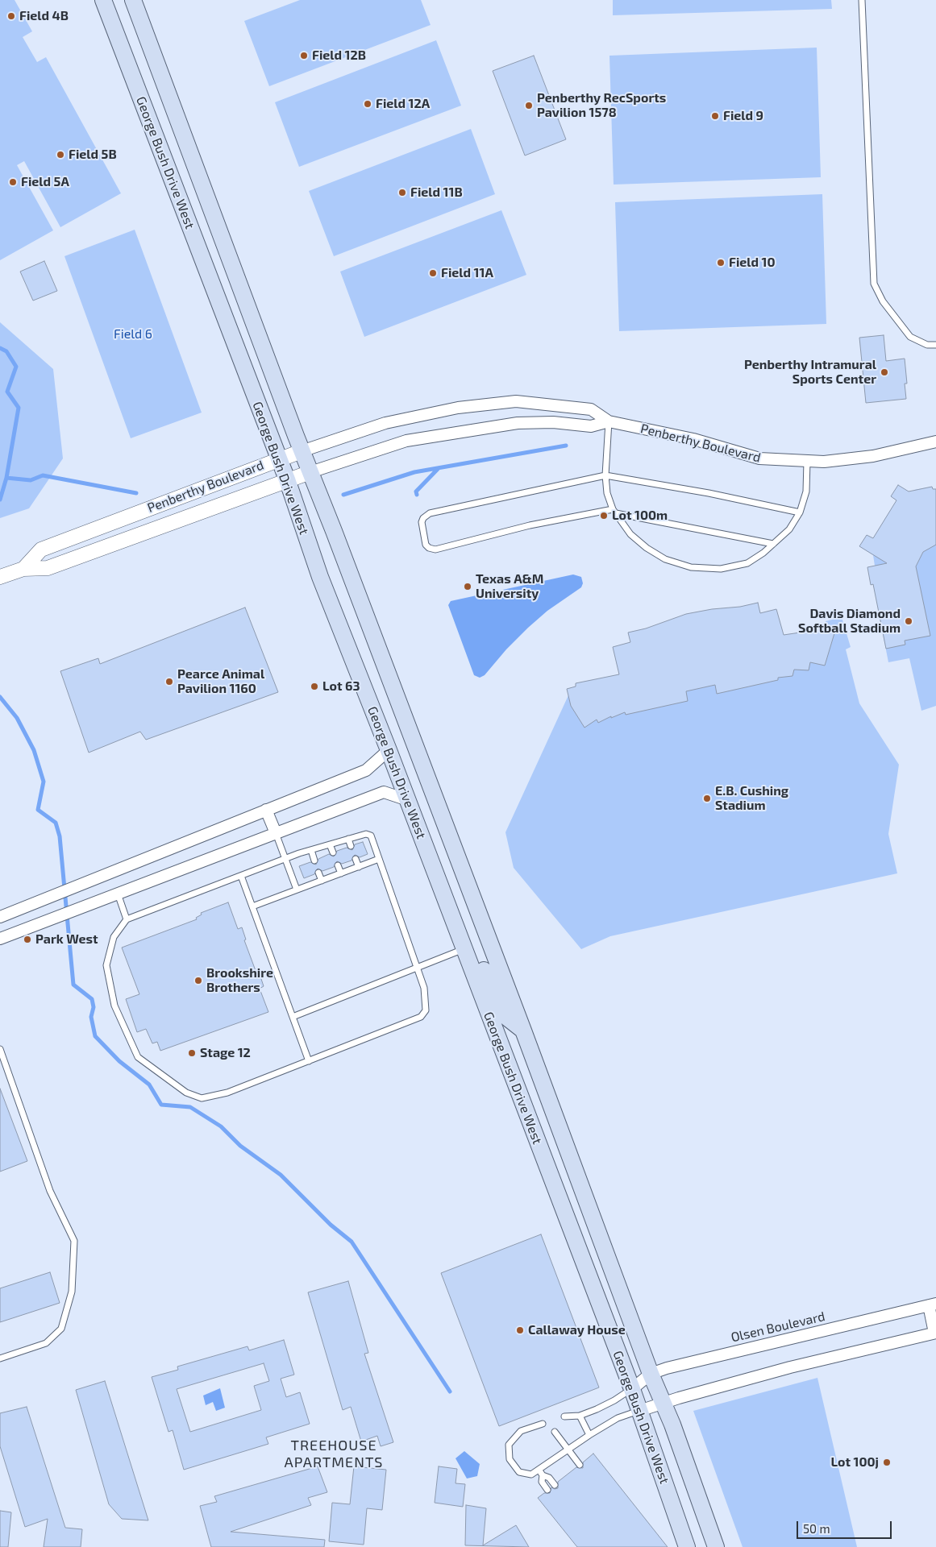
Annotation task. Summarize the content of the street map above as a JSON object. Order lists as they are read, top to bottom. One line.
{"streets":{"main road":["George Bush Drive West"],"street":["Penberthy Boulevard","Olsen Boulevard"]},"crossings":[["George Bush Drive West","Penberthy Boulevard"],["George Bush Drive West","Olsen Boulevard"]],"districts":["TREEHOUSE APARTMENTS"],"parks":["Field 6"],"places":["Field 4B","Field 12B","Field 12A","Penberthy RecSports Pavilion 1578","Field 9","Field 5B","Field 5A","Field 11B","Field 10","Field 11A","Penberthy Intramural Sports Center","Lot 100m","Texas A&M University","Davis Diamond Softball Stadium","Pearce Animal Pavilion 1160","Lot 63","E.B. Cushing Stadium","Park West","Brookshire Brothers","Stage 12","Callaway House","Lot 100j"],"scale_bar":"50 m"}
